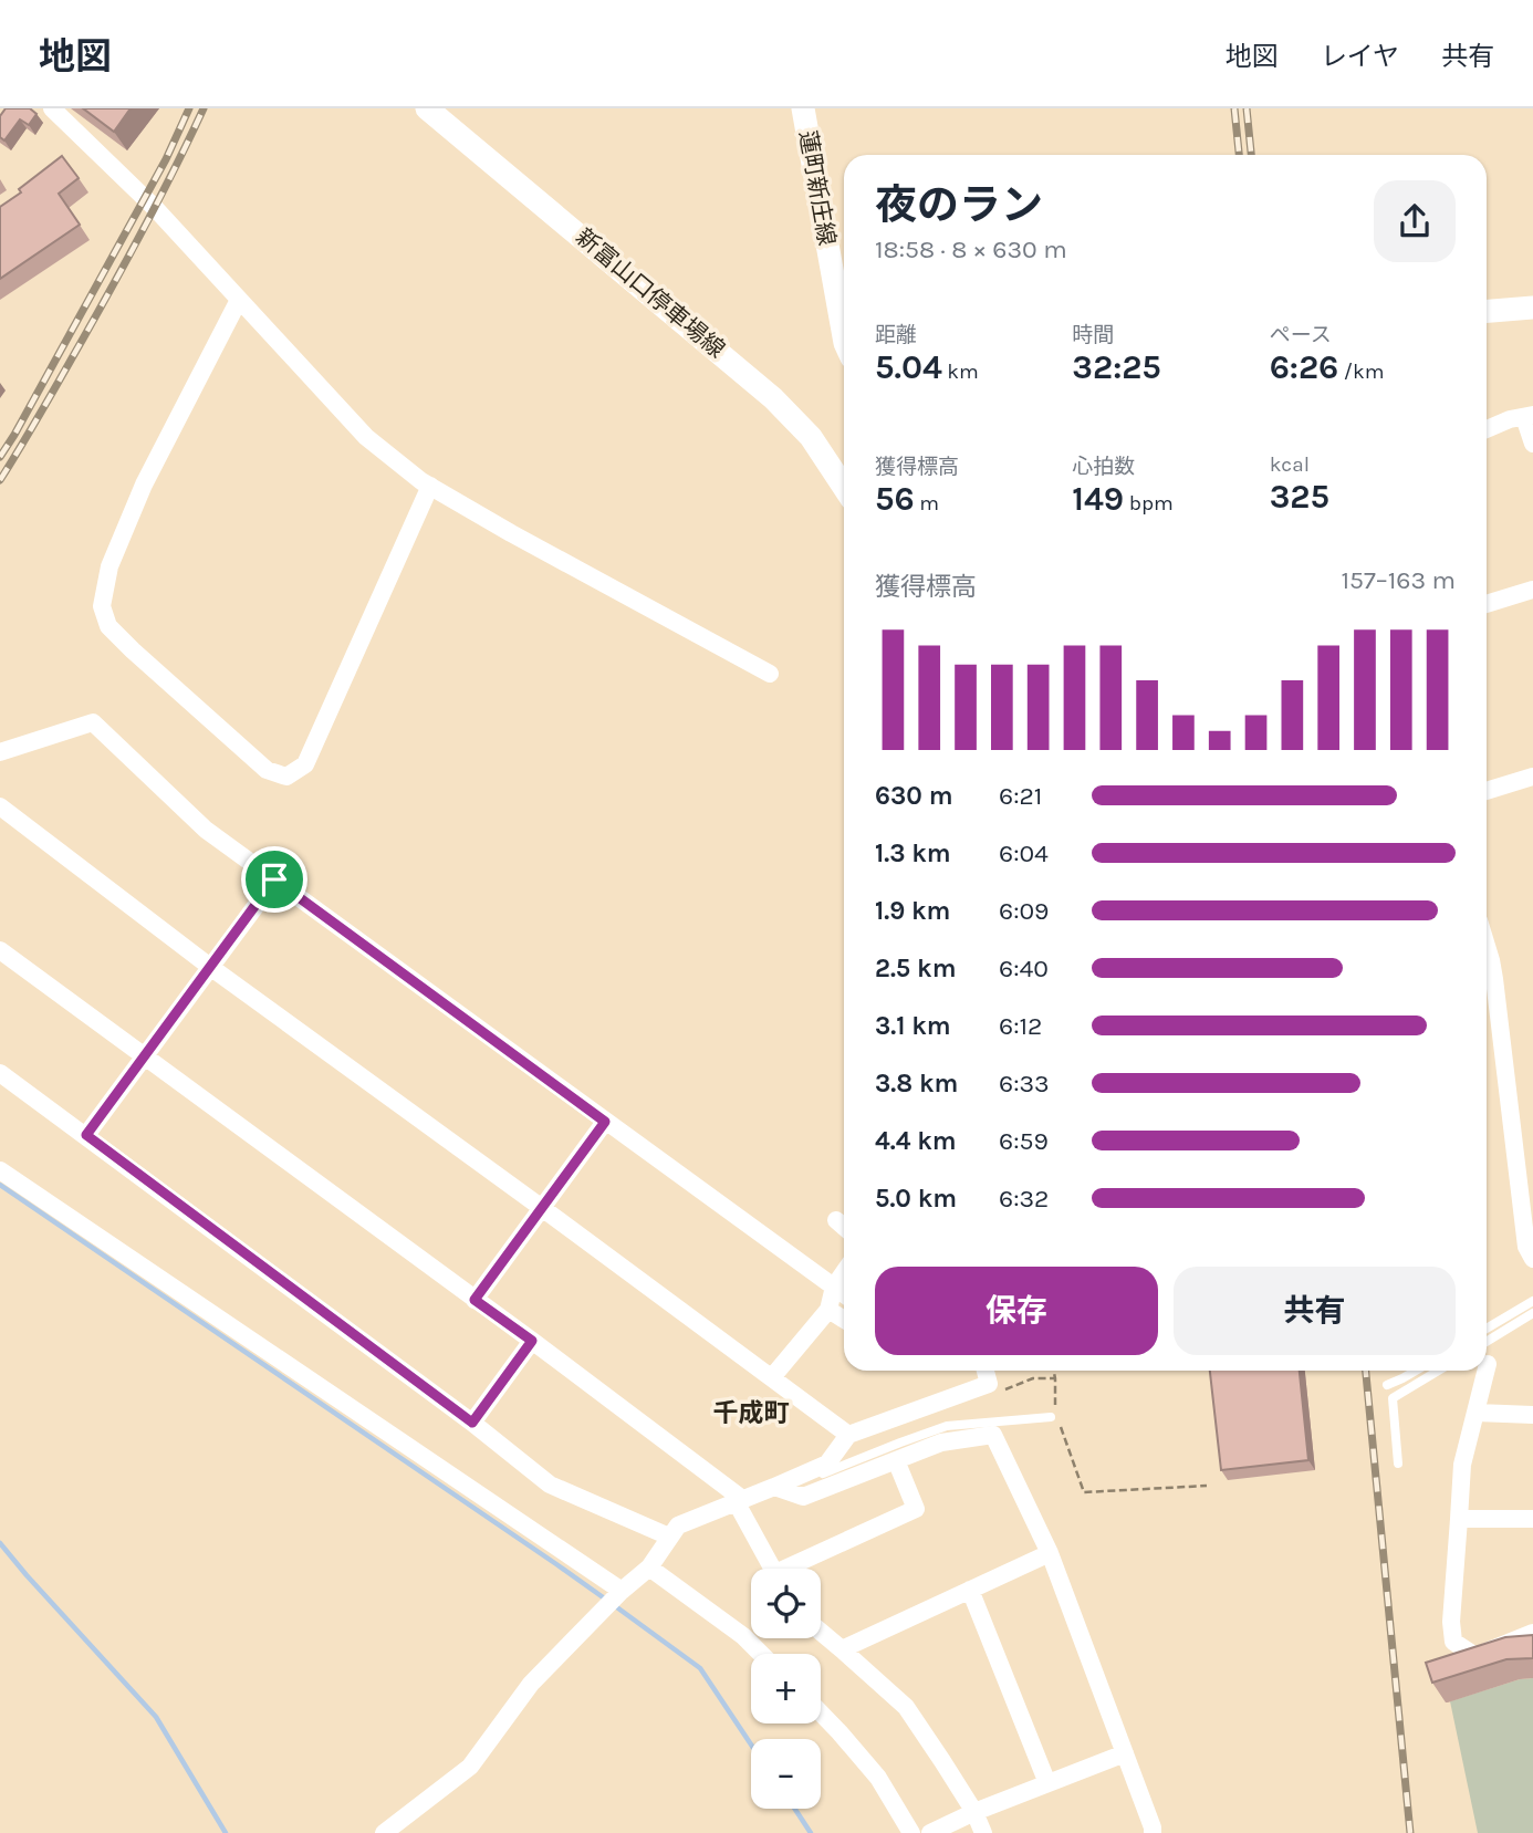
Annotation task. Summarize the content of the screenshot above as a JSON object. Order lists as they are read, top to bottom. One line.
{"streets":{"main road":["蓮町新庄線","新富山口停車場線"]},"districts":["千成町"],"page":{"header":"地図","nav":["地図","レイヤ","共有"],"heading":["夜のラン","18:58 · 8 × 630 m"],"stats":[["距離","5.04 km"],["時間","32:25"],["ペース","6:26 /km"],["獲得標高","56 m"],["心拍数","149 bpm"],["kcal","325"]],"chart":["獲得標高","157–163 m"],"list":[{"name":"630 m","note":"6:21"},{"name":"1.3 km","note":"6:04"},{"name":"1.9 km","note":"6:09"},{"name":"2.5 km","note":"6:40"},{"name":"3.1 km","note":"6:12"},{"name":"3.8 km","note":"6:33"},{"name":"4.4 km","note":"6:59"},{"name":"5.0 km","note":"6:32"}],"buttons":["保存","共有"],"map_buttons":["+","−"]}}
